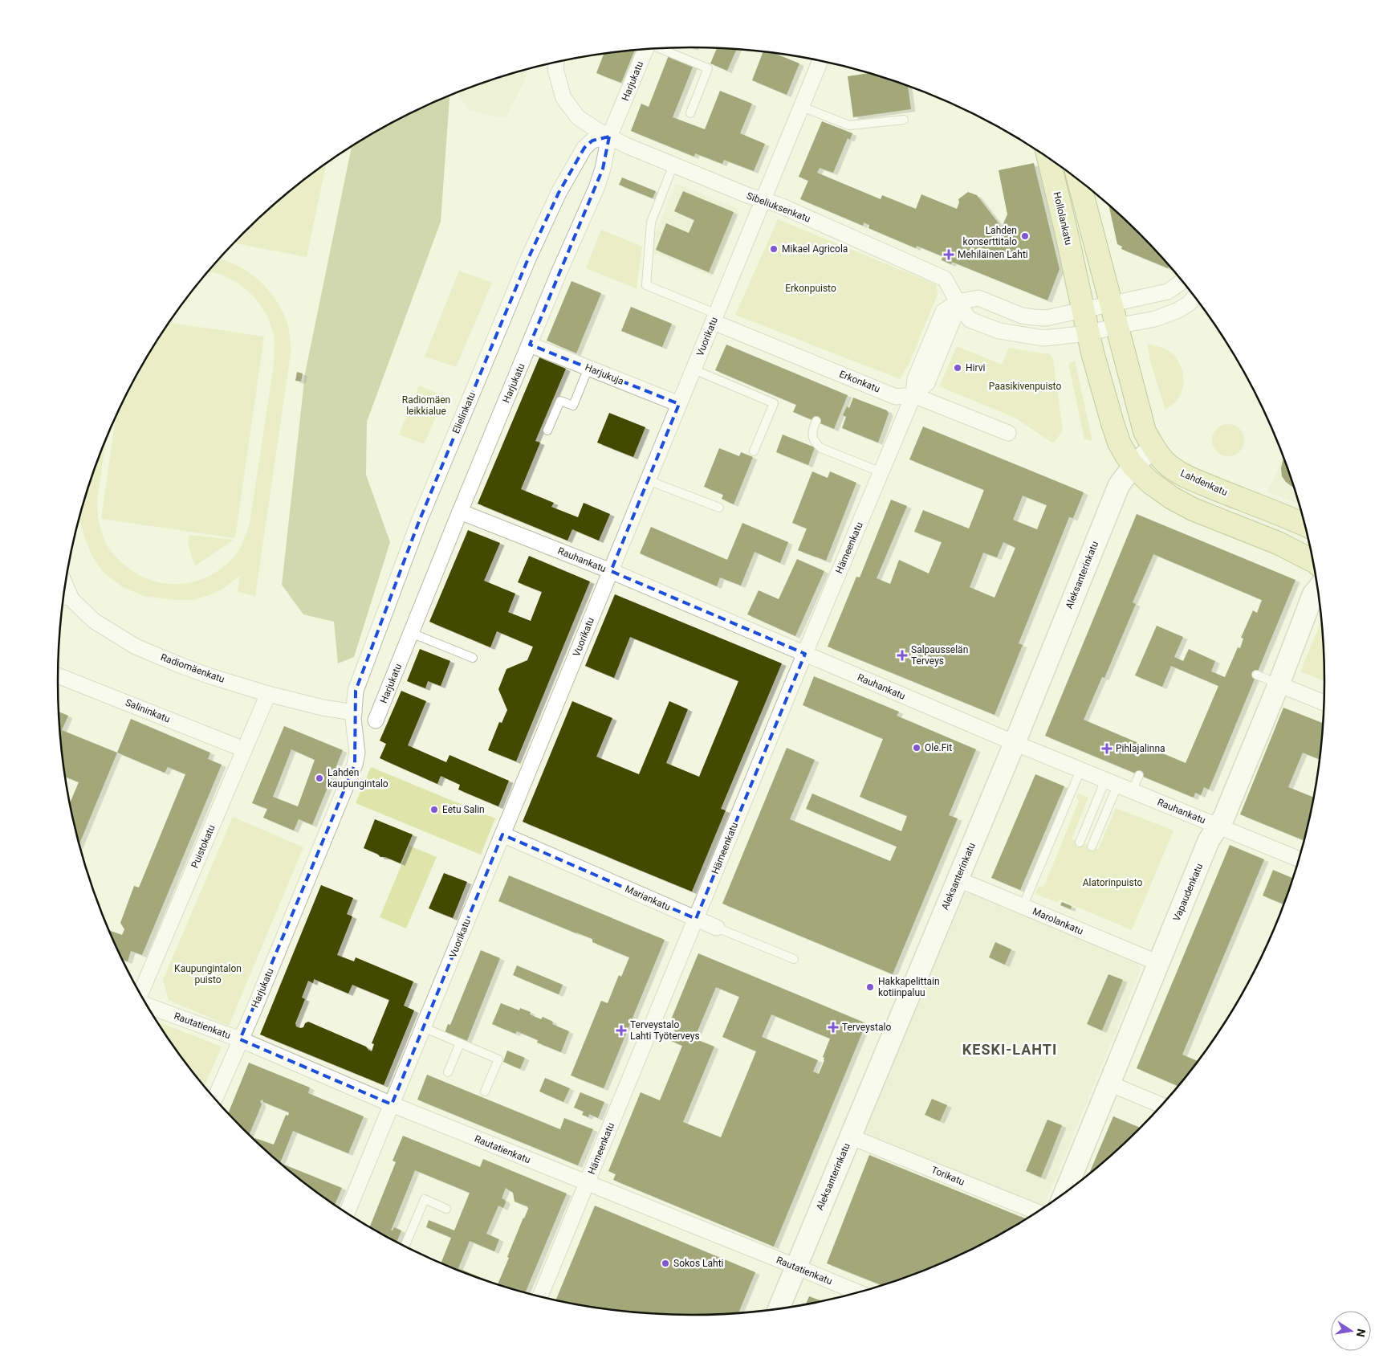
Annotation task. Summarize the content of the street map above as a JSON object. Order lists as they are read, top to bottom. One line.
{"streets":{"main road":["Hollolankatu","Lahdenkatu","Aleksanterinkatu","Vapaudenkatu"],"street":["Harjukatu","Sibeliuksenkatu","Vuorikatu","Harjukuja","Erkonkatu","Elielinkatu","Hämeenkatu","Rauhankatu","Radiomäenkatu","Salininkatu","Puistokatu","Mariankatu","Marolankatu","Rautatienkatu","Torikatu"]},"crossings":[["Harjukatu","Sibeliuksenkatu"],["Harjukatu","Harjukuja"],["Harjukatu","Elielinkatu"],["Harjukatu","Rauhankatu"],["Harjukatu","Radiomäenkatu"],["Harjukatu","Rautatienkatu"],["Sibeliuksenkatu","Hollolankatu"],["Sibeliuksenkatu","Vuorikatu"],["Sibeliuksenkatu","Elielinkatu"],["Sibeliuksenkatu","Lahdenkatu"],["Sibeliuksenkatu","Hämeenkatu"],["Vuorikatu","Harjukuja"],["Vuorikatu","Erkonkatu"],["Vuorikatu","Rauhankatu"],["Vuorikatu","Mariankatu"],["Vuorikatu","Rautatienkatu"],["Erkonkatu","Hämeenkatu"],["Elielinkatu","Radiomäenkatu"],["Lahdenkatu","Aleksanterinkatu"],["Hämeenkatu","Rauhankatu"],["Hämeenkatu","Mariankatu"],["Hämeenkatu","Rautatienkatu"],["Rauhankatu","Aleksanterinkatu"],["Rauhankatu","Vapaudenkatu"],["Aleksanterinkatu","Marolankatu"],["Aleksanterinkatu","Rautatienkatu"],["Aleksanterinkatu","Torikatu"],["Radiomäenkatu","Puistokatu"],["Salininkatu","Puistokatu"],["Vapaudenkatu","Marolankatu"]],"districts":["KESKI-LAHTI"],"parks":["Erkonpuisto","Paasikivenpuisto","Radiomäen leikkialue","Alatorinpuisto","Kaupungintalon puisto"],"places":{"other":["Lahden konserttitalo","Mikael Agricola","Hirvi","Ole.Fit","Lahden kaupungintalo","Eetu Salin","Hakkapelittain kotiinpaluu","Sokos Lahti"],"health":["Mehiläinen Lahti","Salpausselän Terveys","Pihlajalinna","Terveystalo","Terveystalo Lahti Työterveys"]},"north":"right"}
